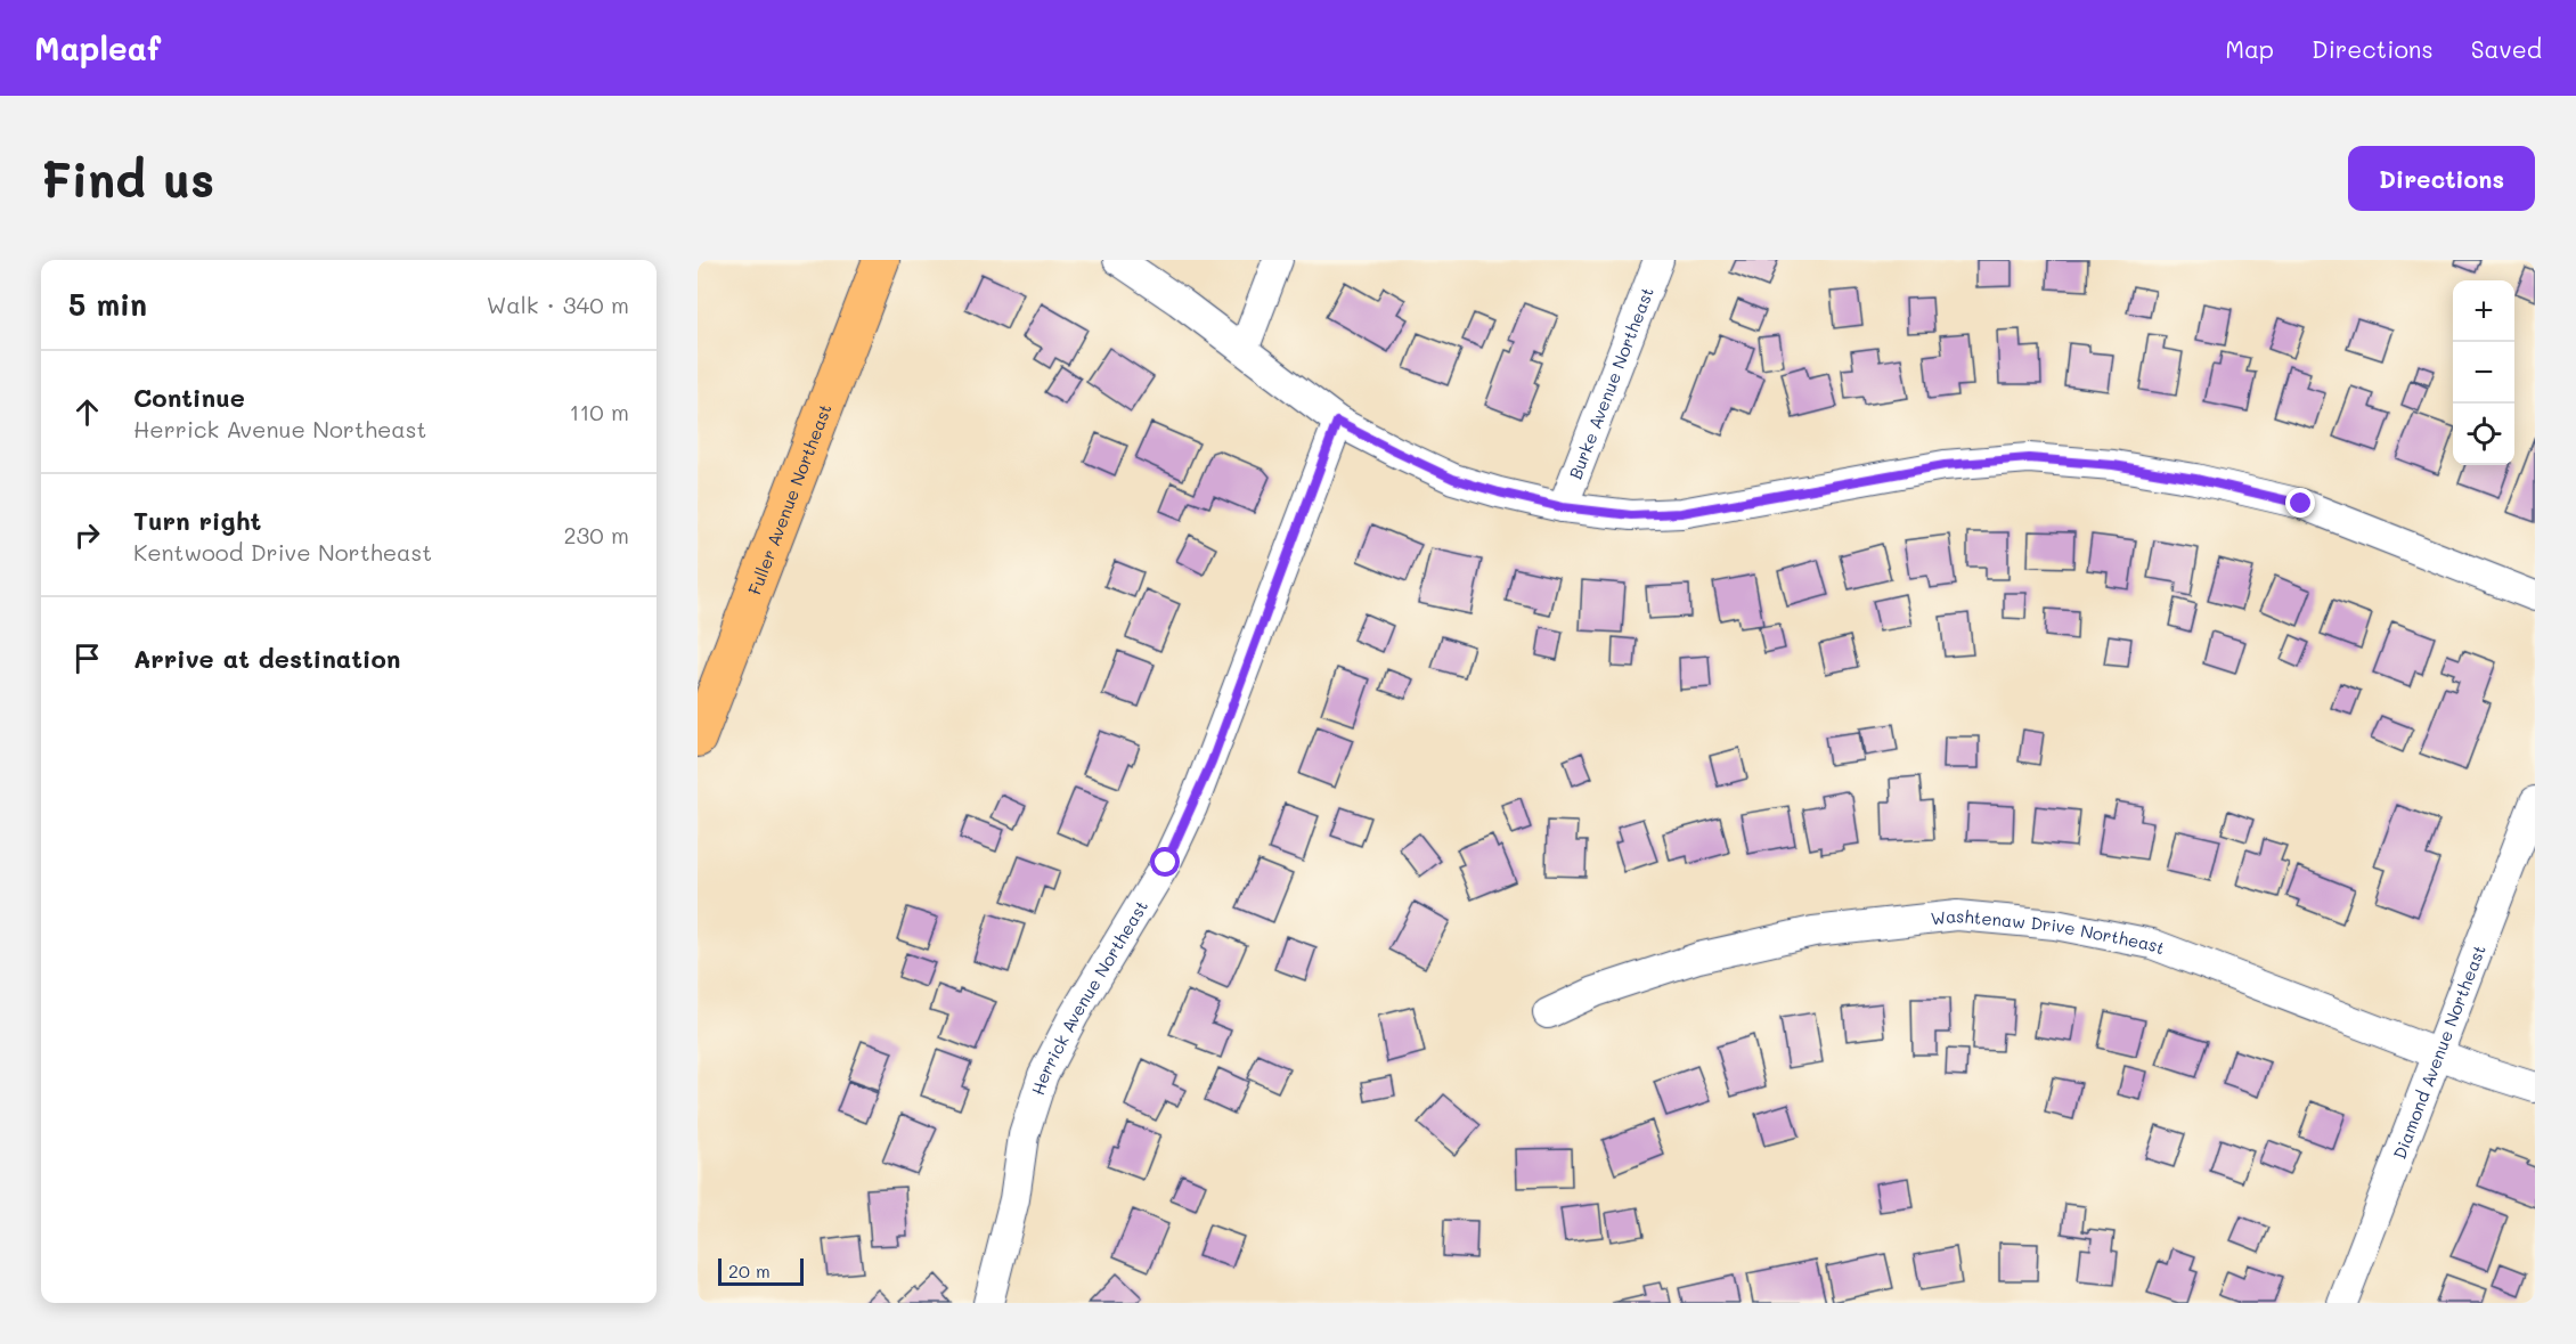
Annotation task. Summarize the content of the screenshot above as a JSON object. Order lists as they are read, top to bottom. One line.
{"streets":{"main road":["Fuller Avenue Northeast"],"street":["Burke Avenue Northeast","Washtenaw Drive Northeast","Herrick Avenue Northeast","Diamond Avenue Northeast"]},"crossings":[["Washtenaw Drive Northeast","Diamond Avenue Northeast"]],"scale_bar":"20 m","page":{"header":"Mapleaf","nav":["Map","Directions","Saved"],"buttons":"Directions","title":"Find us","heading":["5 min","Walk · 340 m"],"map_buttons":["+","−"],"list":[["Continue","Herrick Avenue Northeast","110 m"],["Turn right","Kentwood Drive Northeast","230 m"],"Arrive at destination"],"scale":"20 m"}}
